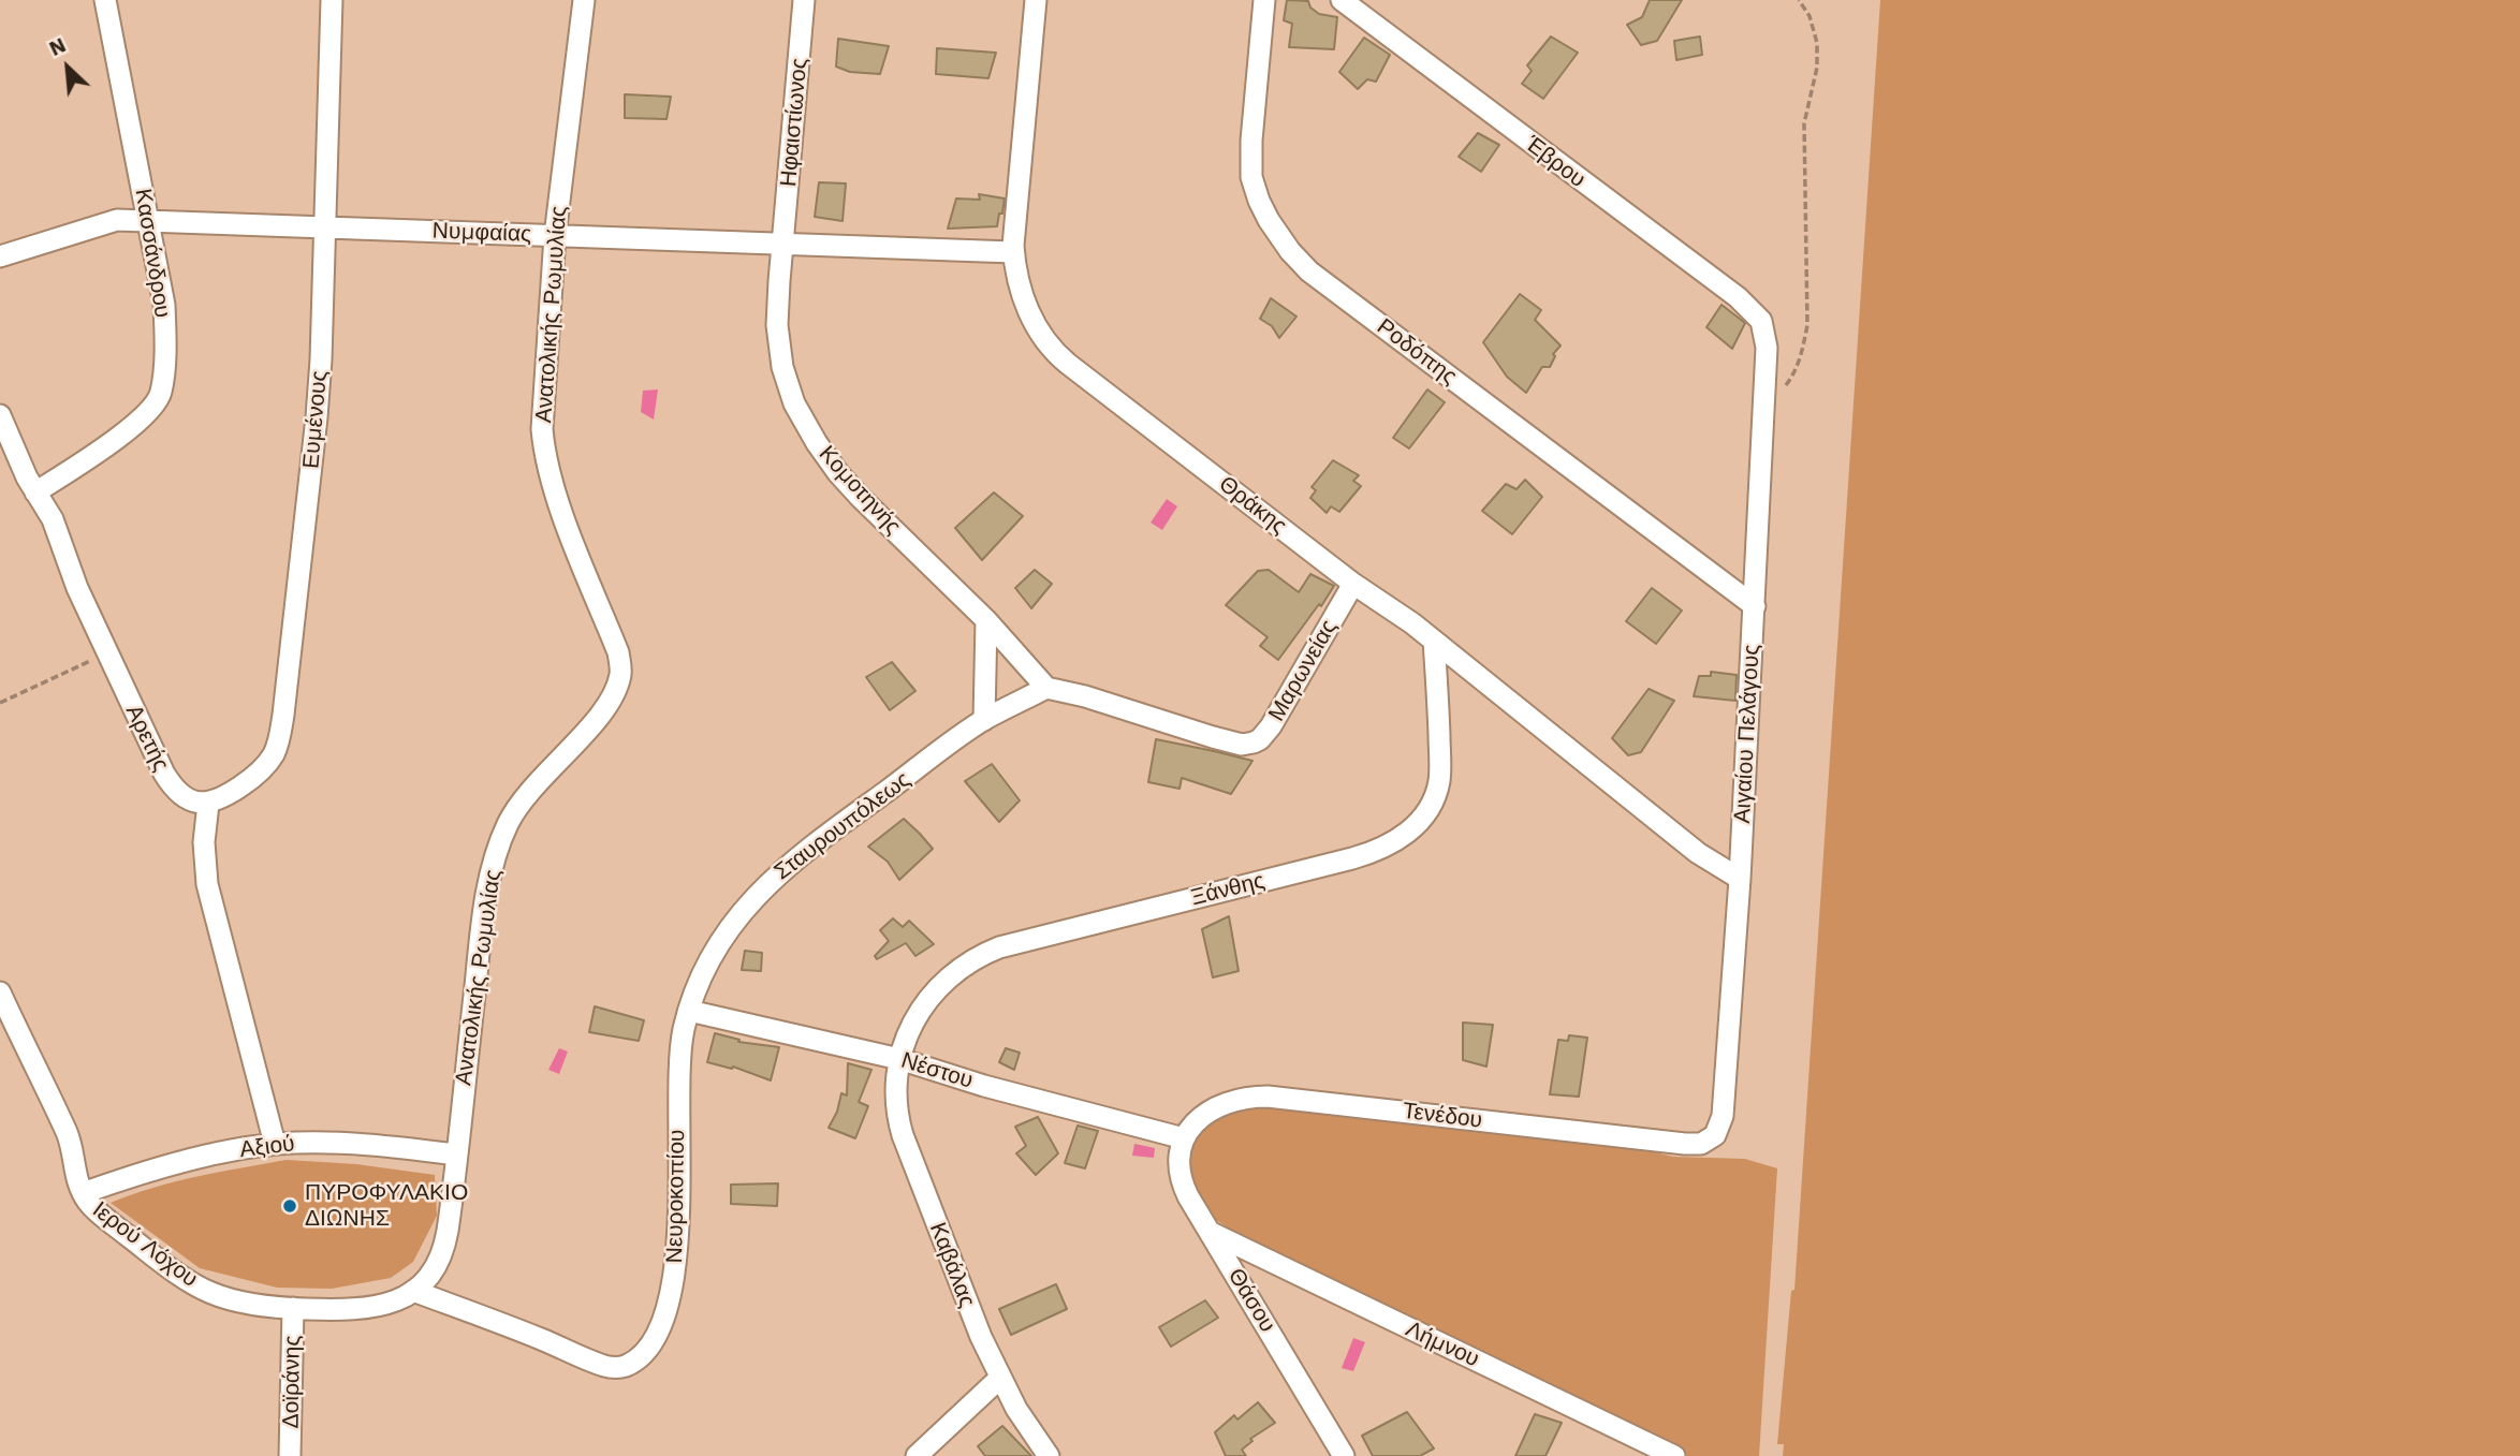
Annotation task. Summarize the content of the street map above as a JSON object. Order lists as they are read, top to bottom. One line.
{"streets":{"street":["Ηφαιστίωνος","Έβρου","Νυμφαίας","Κασσάνδρου","Ανατολικής Ρωμυλίας","Ροδόπης","Ευμένους","Κομοτηνής","Θράκης","Μαρωνείας","Αιγαίου Πελάγους","Αρετής","Σταυρουπόλεως","Ξάνθης","Νέστου","Τενέδου","Αξιού","Νευροκοπίου","Ιερού Λόχου","Καβάλας","Θάσου","Λήμνου","Δοϊράνης"]},"crossings":[["Ηφαιστίωνος","Νυμφαίας"],["Ηφαιστίωνος","Κομοτηνής"],["Έβρου","Αιγαίου Πελάγους"],["Νυμφαίας","Κασσάνδρου"],["Νυμφαίας","Ανατολικής Ρωμυλίας"],["Νυμφαίας","Ευμένους"],["Νυμφαίας","Κομοτηνής"],["Νυμφαίας","Θράκης"],["Κασσάνδρου","Αρετής"],["Ανατολικής Ρωμυλίας","Αξιού"],["Ανατολικής Ρωμυλίας","Νευροκοπίου"],["Ανατολικής Ρωμυλίας","Ιερού Λόχου"],["Ανατολικής Ρωμυλίας","Δοϊράνης"],["Ροδόπης","Αιγαίου Πελάγους"],["Ευμένους","Αρετής"],["Κομοτηνής","Μαρωνείας"],["Κομοτηνής","Σταυρουπόλεως"],["Θράκης","Μαρωνείας"],["Θράκης","Αιγαίου Πελάγους"],["Θράκης","Ξάνθης"],["Μαρωνείας","Σταυρουπόλεως"],["Αιγαίου Πελάγους","Τενέδου"],["Σταυρουπόλεως","Νέστου"],["Σταυρουπόλεως","Νευροκοπίου"],["Ξάνθης","Νέστου"],["Ξάνθης","Καβάλας"],["Νέστου","Τενέδου"],["Νέστου","Νευροκοπίου"],["Νέστου","Καβάλας"],["Νέστου","Θάσου"],["Τενέδου","Θάσου"],["Αξιού","Ιερού Λόχου"],["Ιερού Λόχου","Δοϊράνης"],["Θάσου","Λήμνου"]],"places":["ΠΥΡΟΦΥΛΑΚΙΟ ΔΙΩΝΗΣ"],"north":"top left"}
